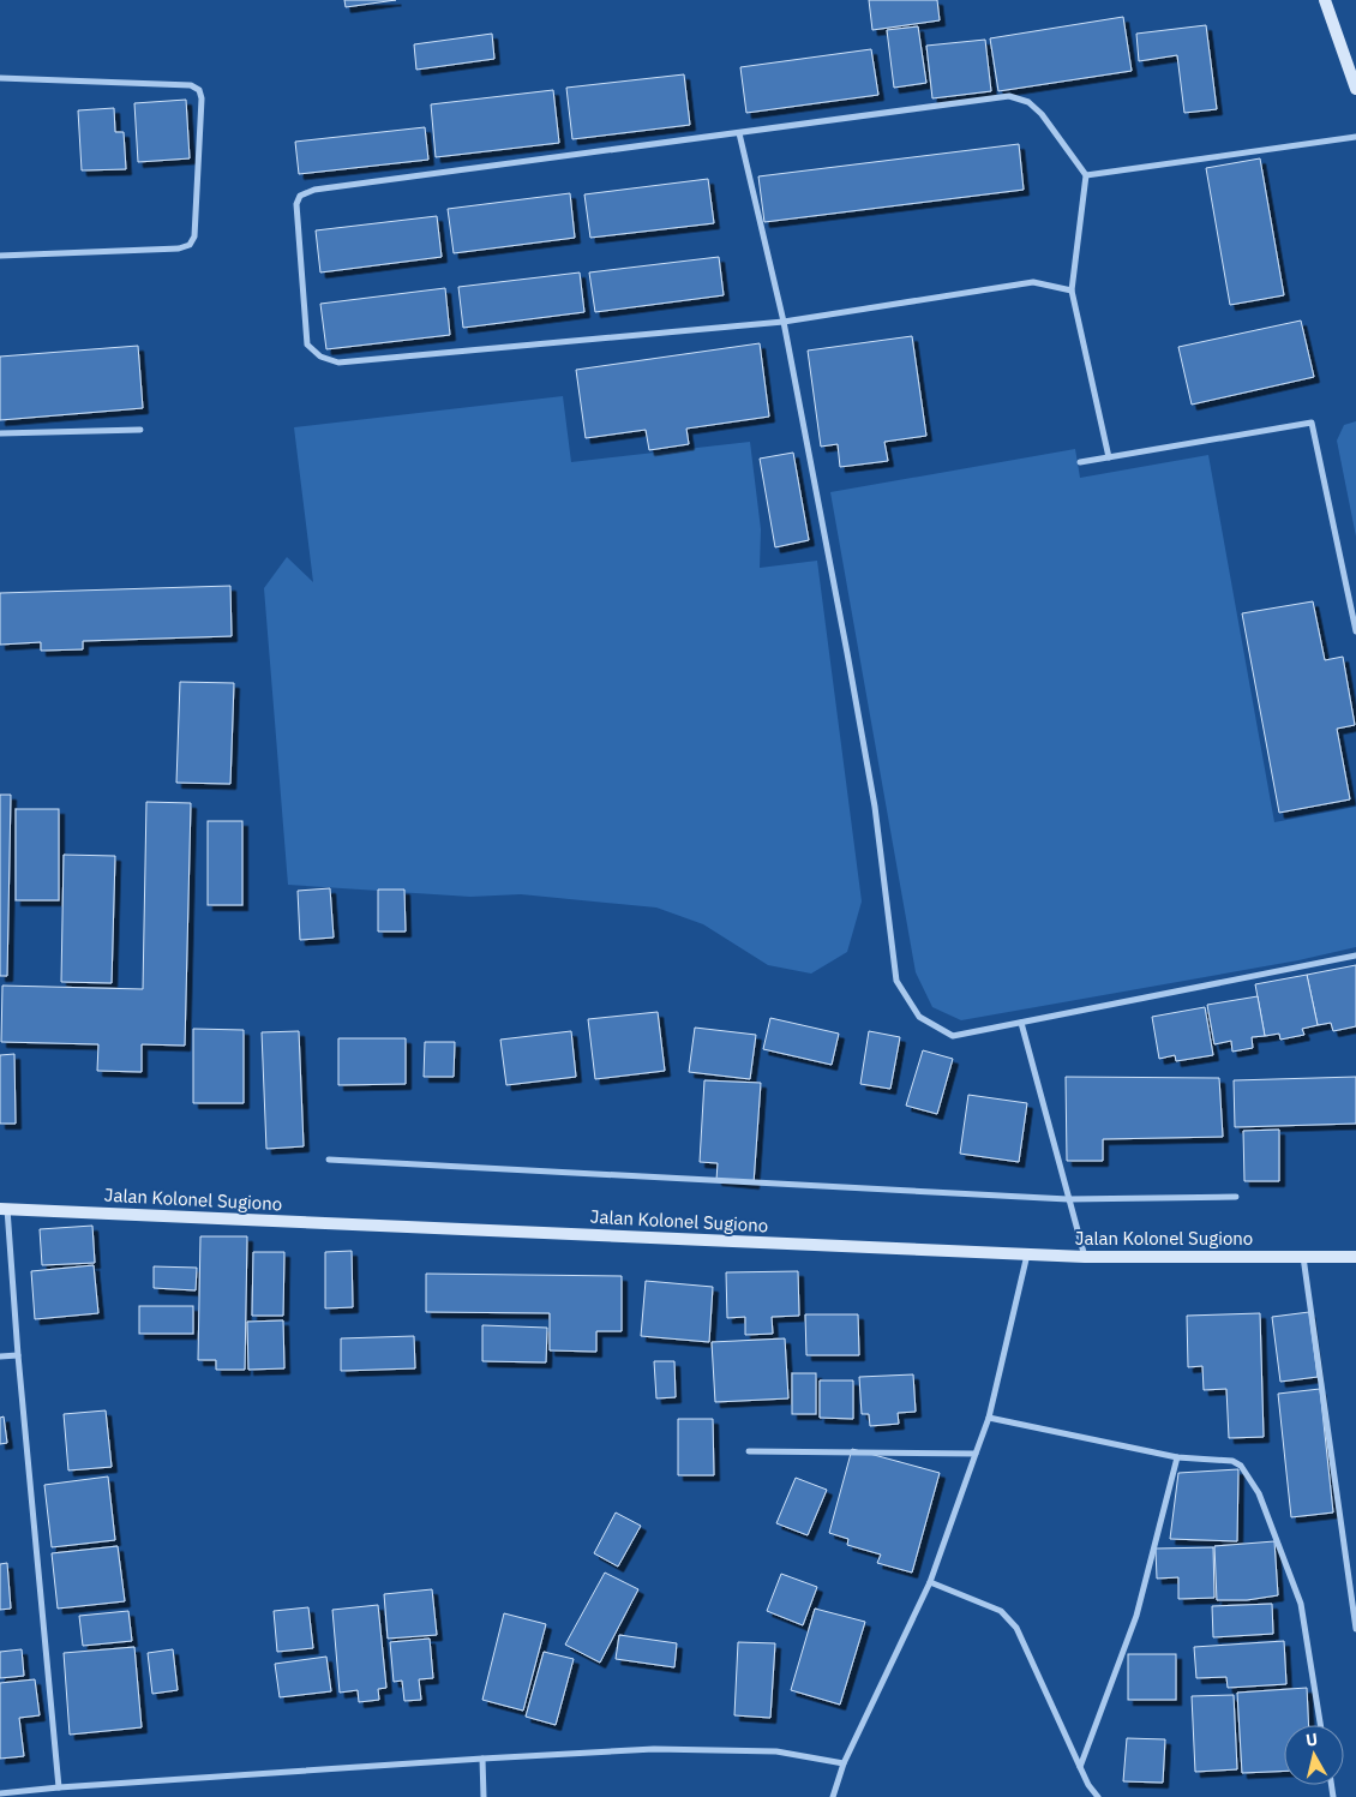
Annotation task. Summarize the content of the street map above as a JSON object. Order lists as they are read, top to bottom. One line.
{"streets":{"main road":["Jalan Kolonel Sugiono"]},"north":"top"}
